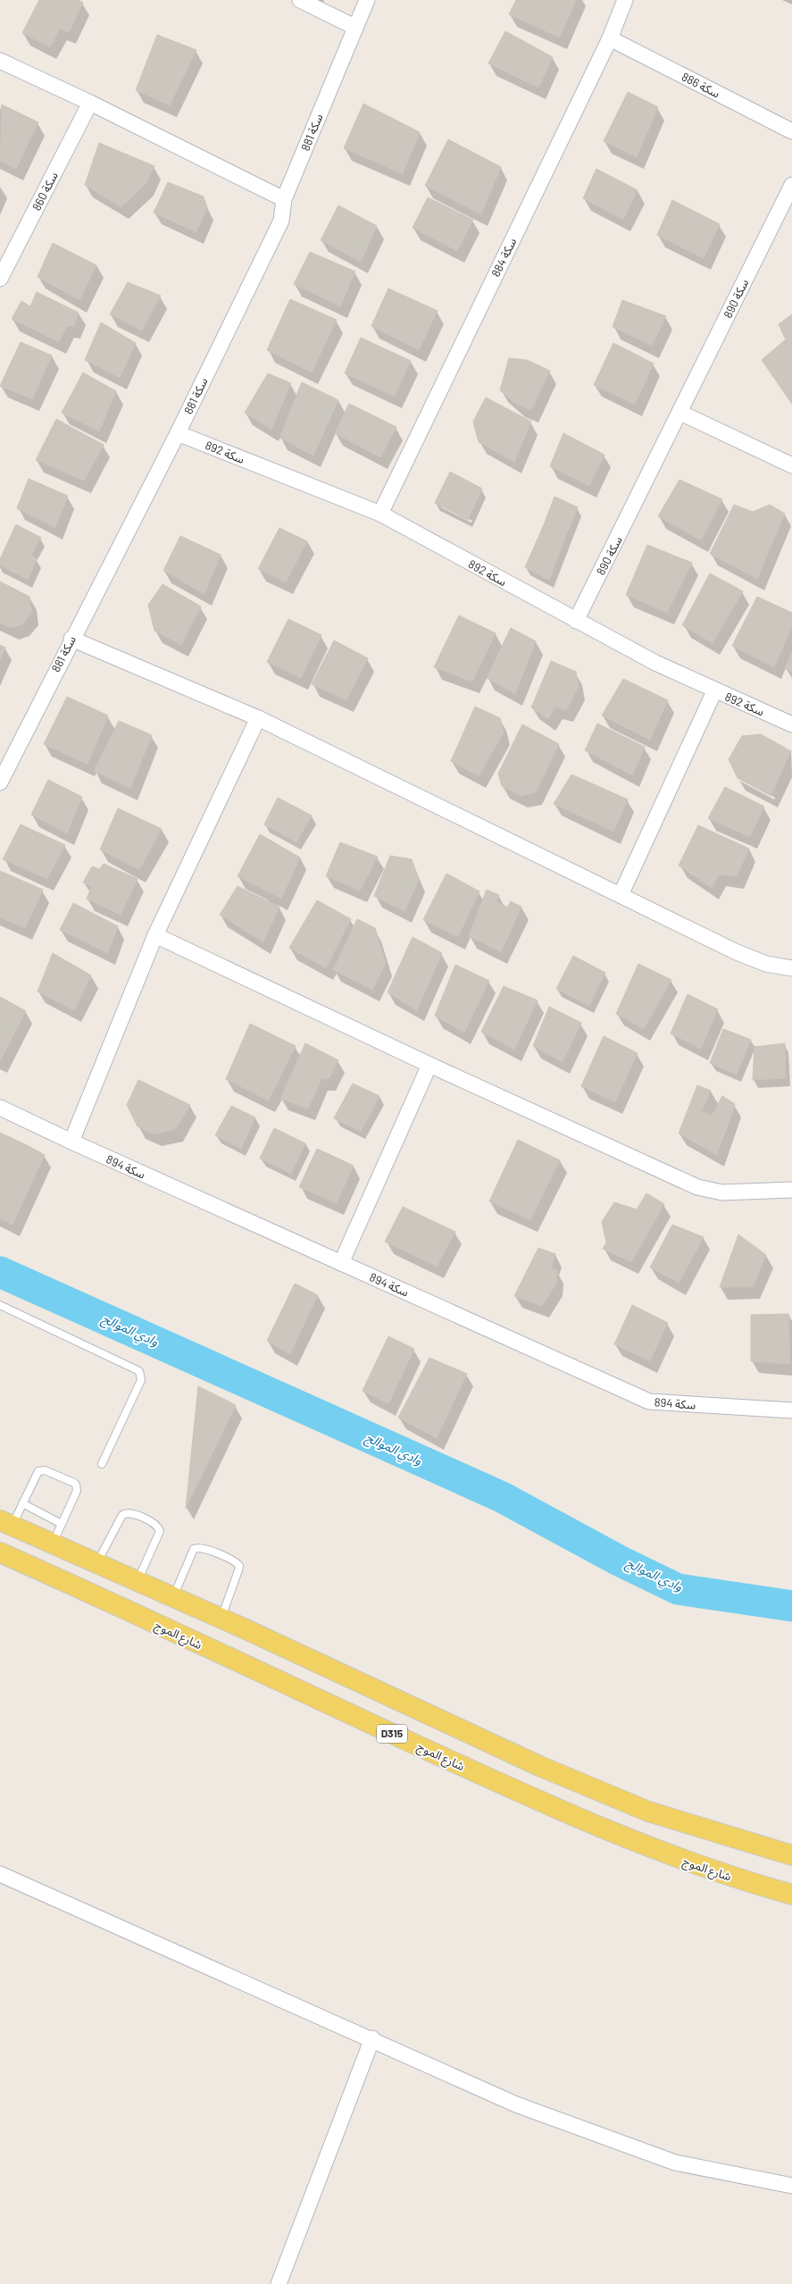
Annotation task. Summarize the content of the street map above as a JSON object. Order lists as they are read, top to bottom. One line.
{"streets":{"main road":["شارع الموج","D315"],"street":["سكة 886","سكة 881","سكة 860","سكة 884","سكة 890","سكة 892","سكة 894"]},"crossings":[["سكة 886","سكة 884"],["سكة 881","سكة 892"],["سكة 884","سكة 892"],["سكة 890","سكة 892"]],"water":["وادي الموالح"]}
